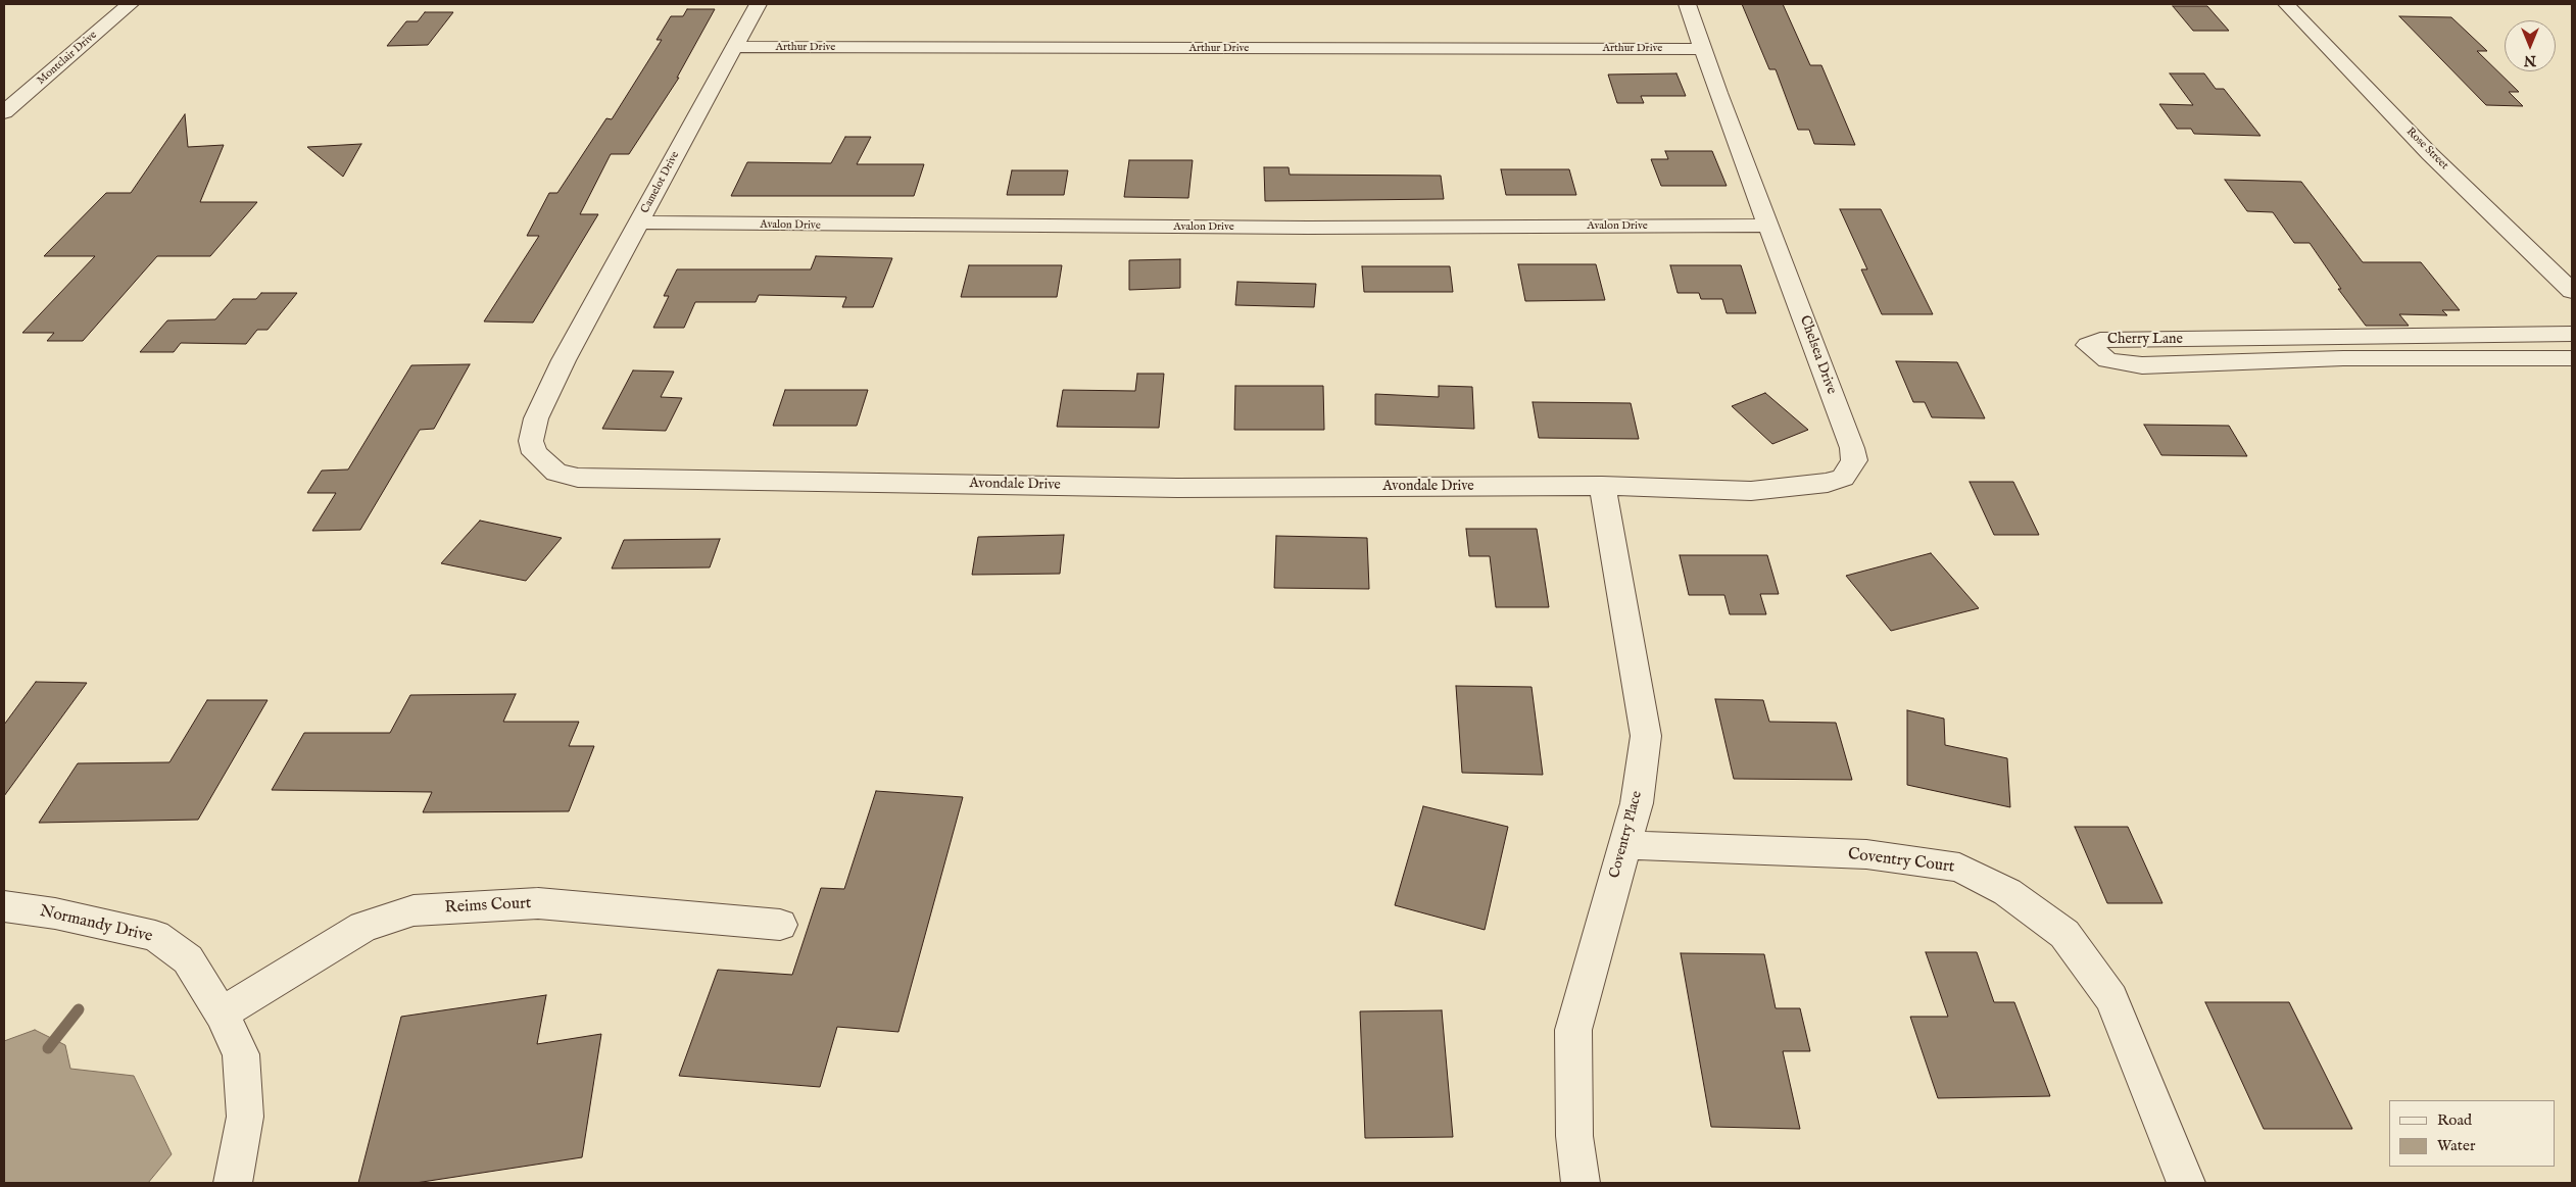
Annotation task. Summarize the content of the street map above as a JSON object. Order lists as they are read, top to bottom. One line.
{"streets":{"street":["Arthur Drive","Montclair Drive","Rose Street","Camelot Drive","Avalon Drive","Cherry Lane","Chelsea Drive","Avondale Drive","Coventry Place","Coventry Court","Reims Court","Normandy Drive"]},"crossings":[["Arthur Drive","Camelot Drive"],["Arthur Drive","Chelsea Drive"],["Camelot Drive","Avalon Drive"],["Camelot Drive","Avondale Drive"],["Avalon Drive","Chelsea Drive"],["Chelsea Drive","Avondale Drive"],["Chelsea Drive","Coventry Place"],["Avondale Drive","Coventry Place"],["Coventry Place","Coventry Court"],["Reims Court","Normandy Drive"]],"legend":["Road","Water"],"north":"bottom"}
